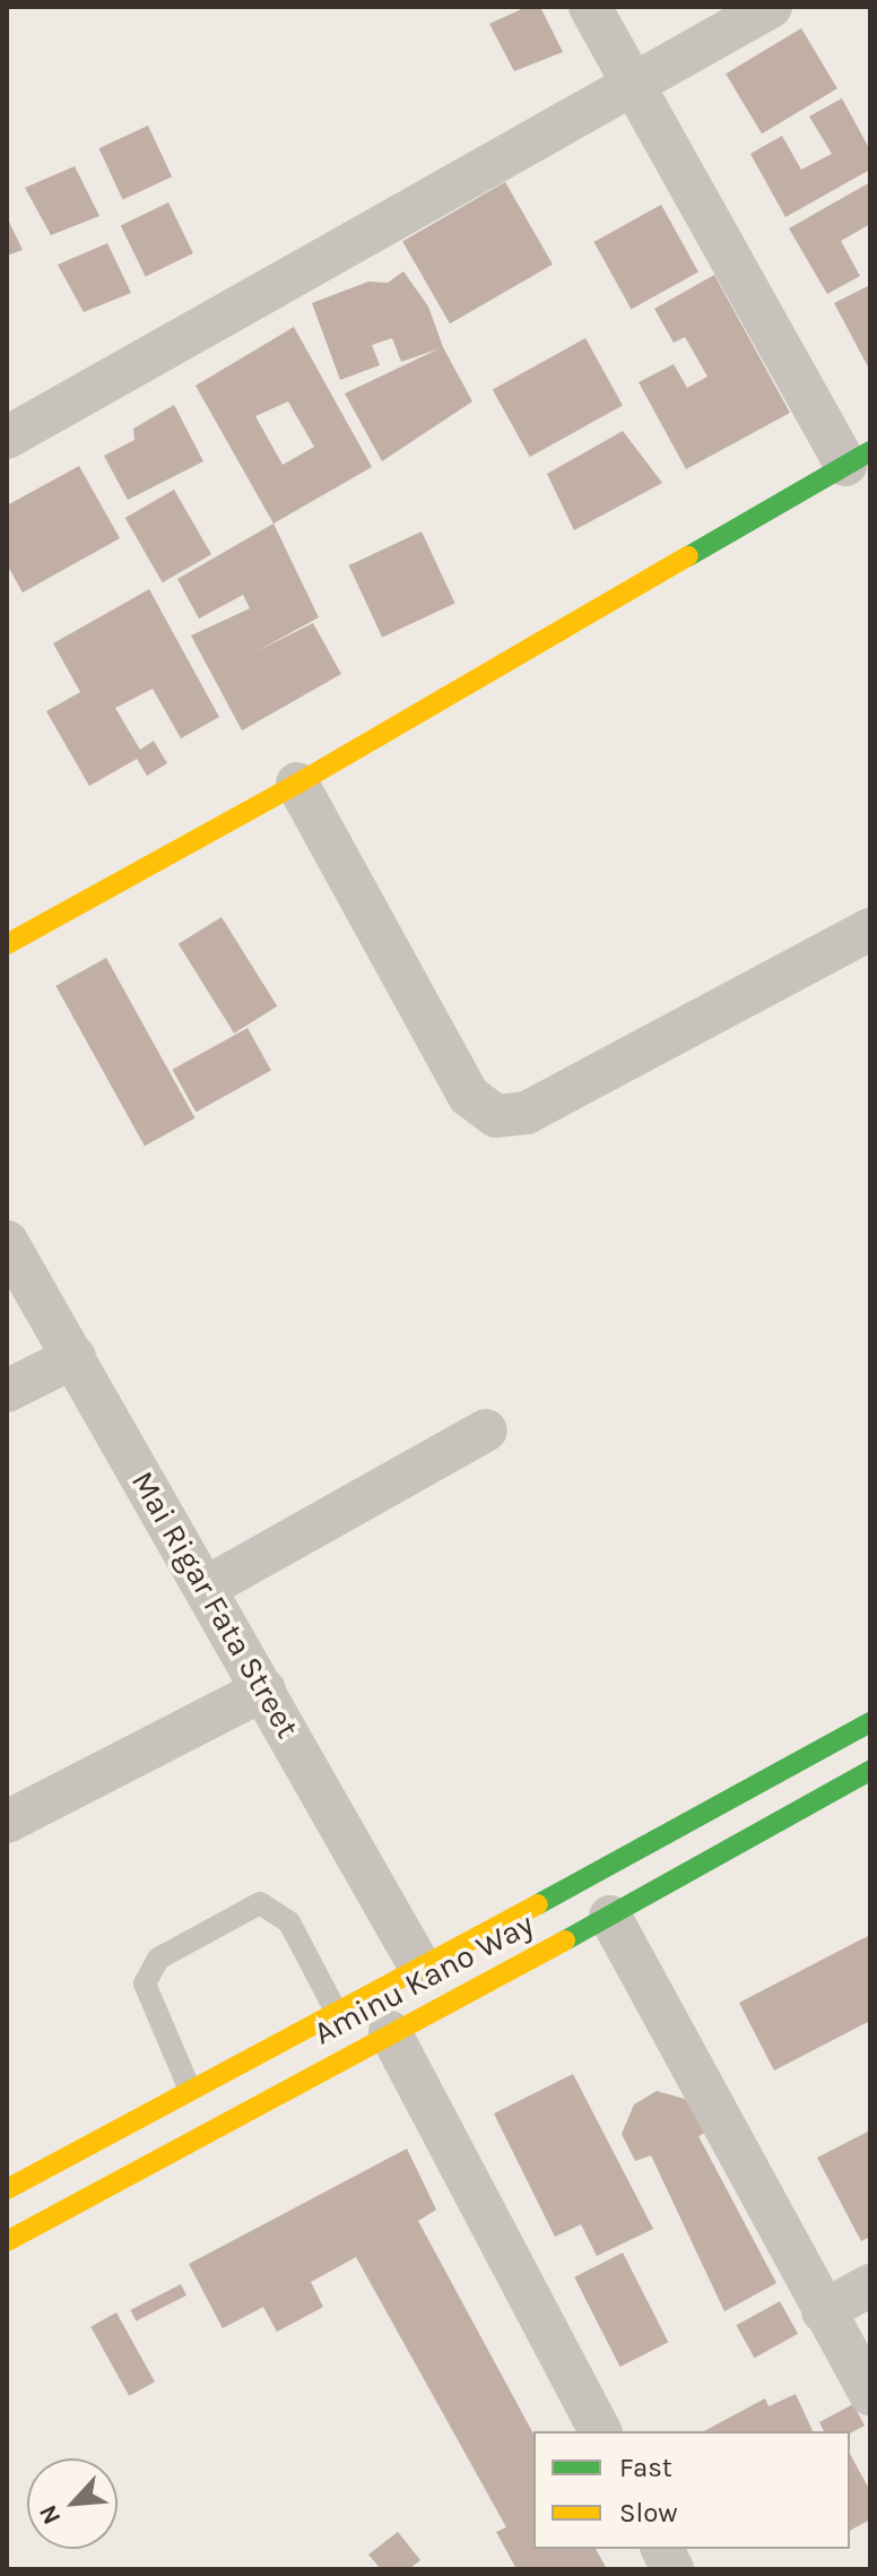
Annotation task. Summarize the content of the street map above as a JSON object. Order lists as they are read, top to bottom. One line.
{"streets":{"main road":["Aminu Kano Way"],"street":["Mai Rigar Fata Street"]},"crossings":[["Mai Rigar Fata Street","Aminu Kano Way"]],"legend":["Fast","Slow"],"north":"bottom left"}
